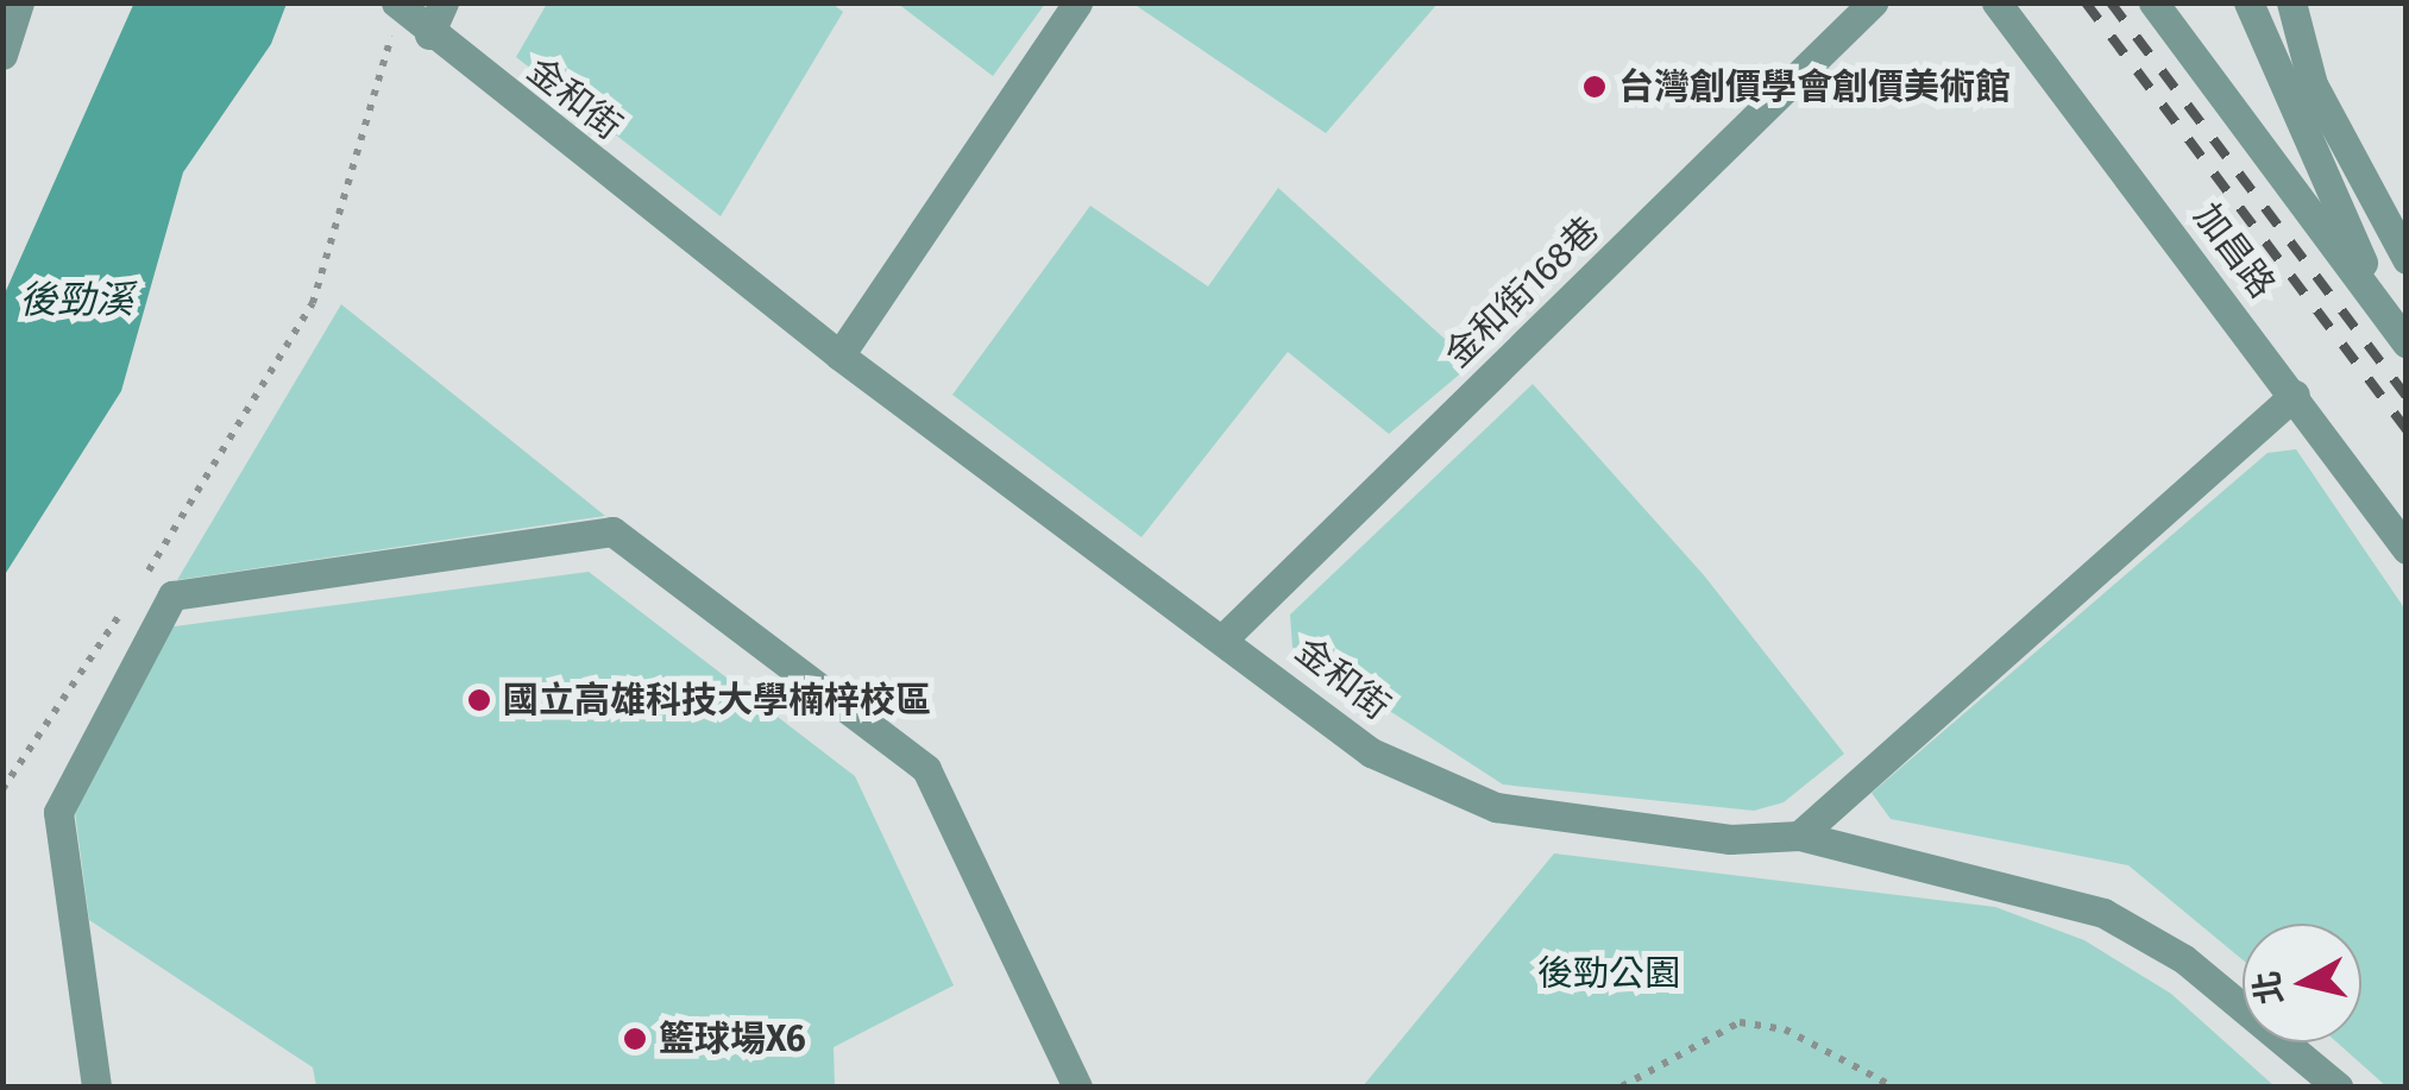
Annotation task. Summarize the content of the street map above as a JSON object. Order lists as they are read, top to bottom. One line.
{"streets":{"street":["金和街","加昌路","金和街168巷"]},"crossings":[["金和街","金和街168巷"]],"water":["後勁溪"],"parks":["後勁公園"],"places":["台灣創價學會創價美術館","國立高雄科技大學楠梓校區","籃球場X6"],"north":"left"}
